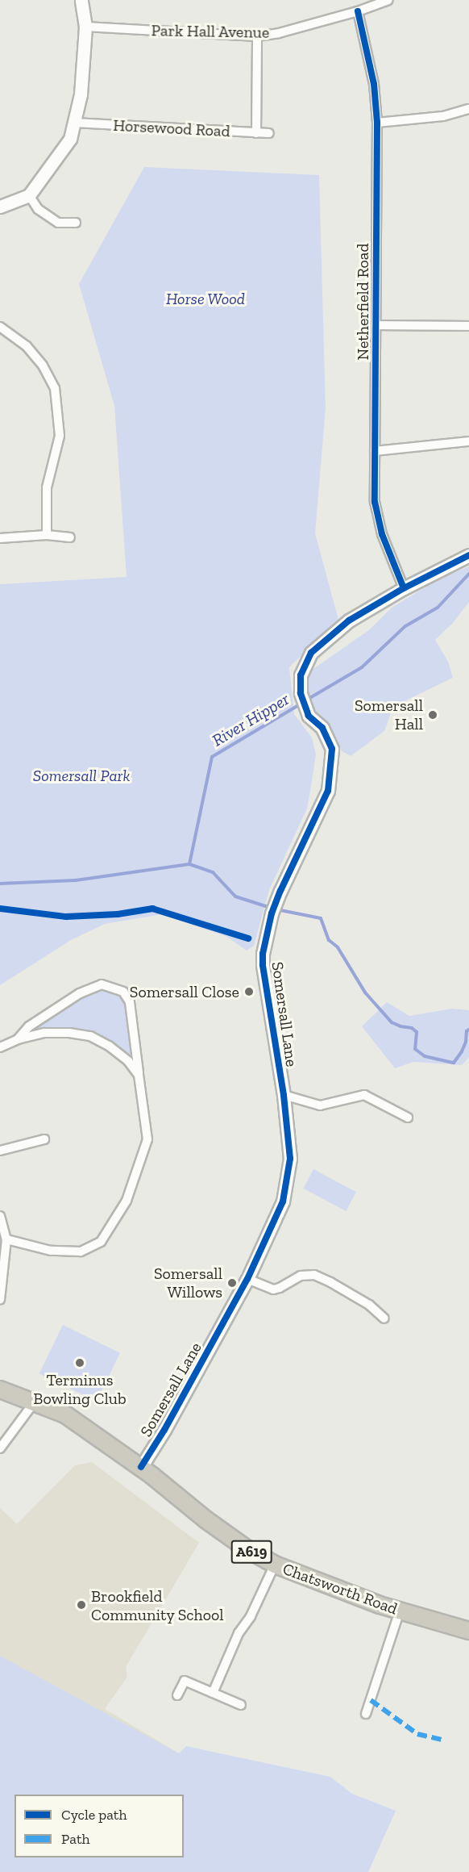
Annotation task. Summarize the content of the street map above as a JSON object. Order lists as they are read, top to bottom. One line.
{"streets":{"highway":["A619","Chatsworth Road"],"street":["Park Hall Avenue","Horsewood Road","Netherfield Road","Somersall Lane"]},"crossings":[["Park Hall Avenue","Netherfield Road"],["Netherfield Road","Somersall Lane"],["Somersall Lane","Chatsworth Road"]],"water":["River Hipper"],"parks":["Horse Wood","Somersall Park"],"places":["Somersall Hall","Somersall Close","Somersall Willows","Terminus Bowling Club","Brookfield Community School"],"legend":["Cycle path","Path"]}
